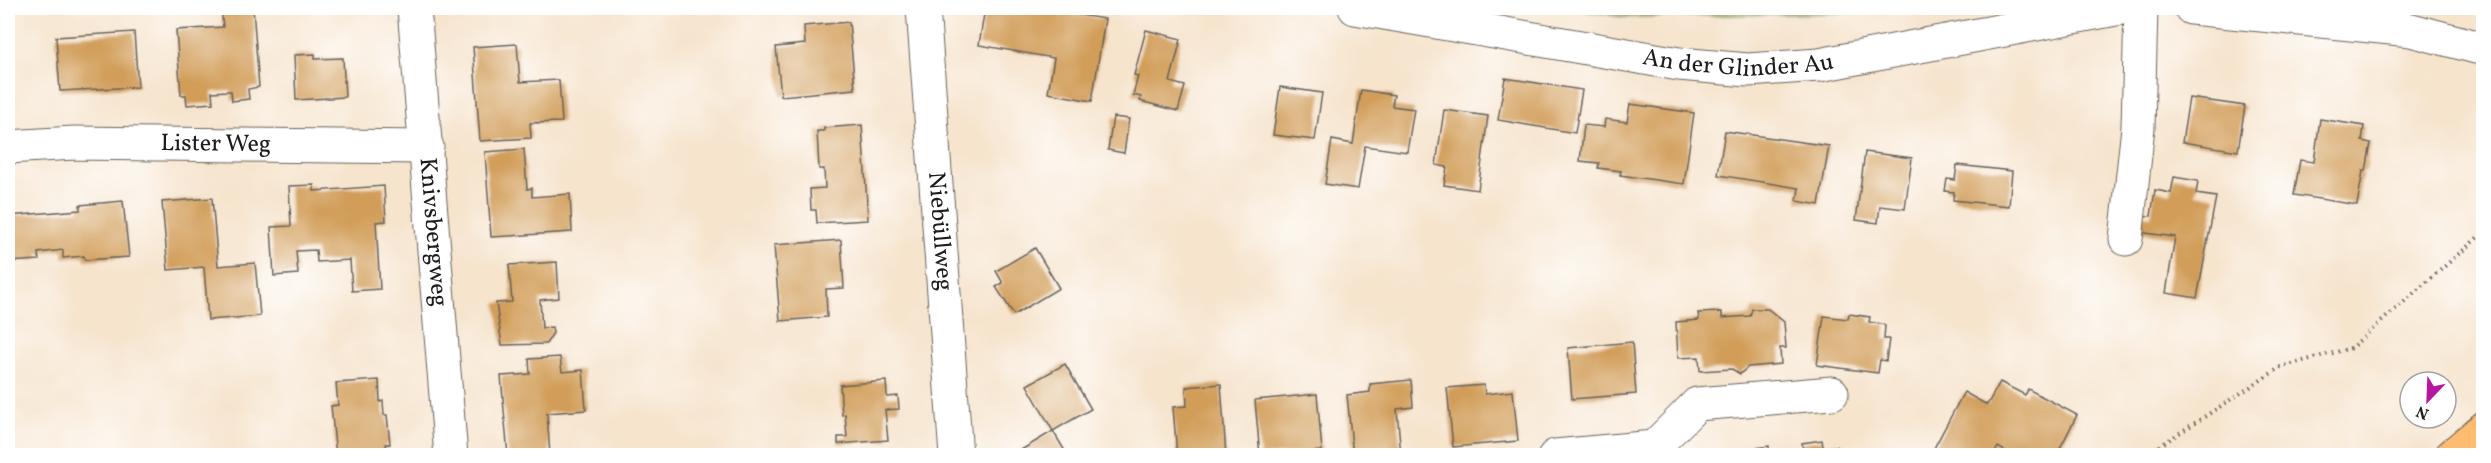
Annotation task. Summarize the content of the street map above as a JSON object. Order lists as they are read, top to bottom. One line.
{"streets":{"street":["An der Glinder Au","Lister Weg","Knivsbergweg","Niebüllweg"]},"crossings":[["Lister Weg","Knivsbergweg"]],"north":"bottom left"}
